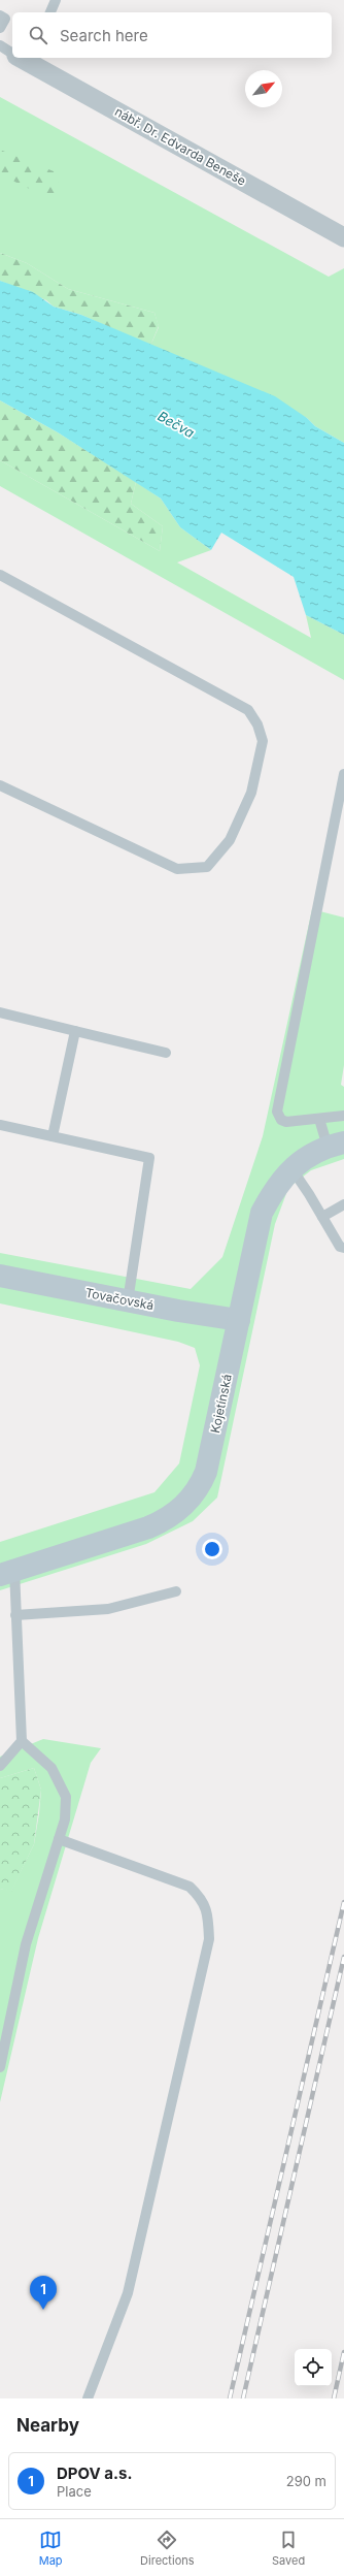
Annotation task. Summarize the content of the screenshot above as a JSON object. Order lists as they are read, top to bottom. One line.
{"streets":{"main road":["Tovačovská","Kojetínská"],"street":["nábř. Dr. Edvarda Beneše"]},"crossings":[["Tovačovská","Kojetínská"]],"water":["Bečva"],"north":"top right","page":{"search":"Search here","pins":"1","heading":"Nearby","list":[{"mark":"1","name":"DPOV a.s.","note":"Place","value":"290 m"}],"nav":["Map","Directions","Saved"]}}
